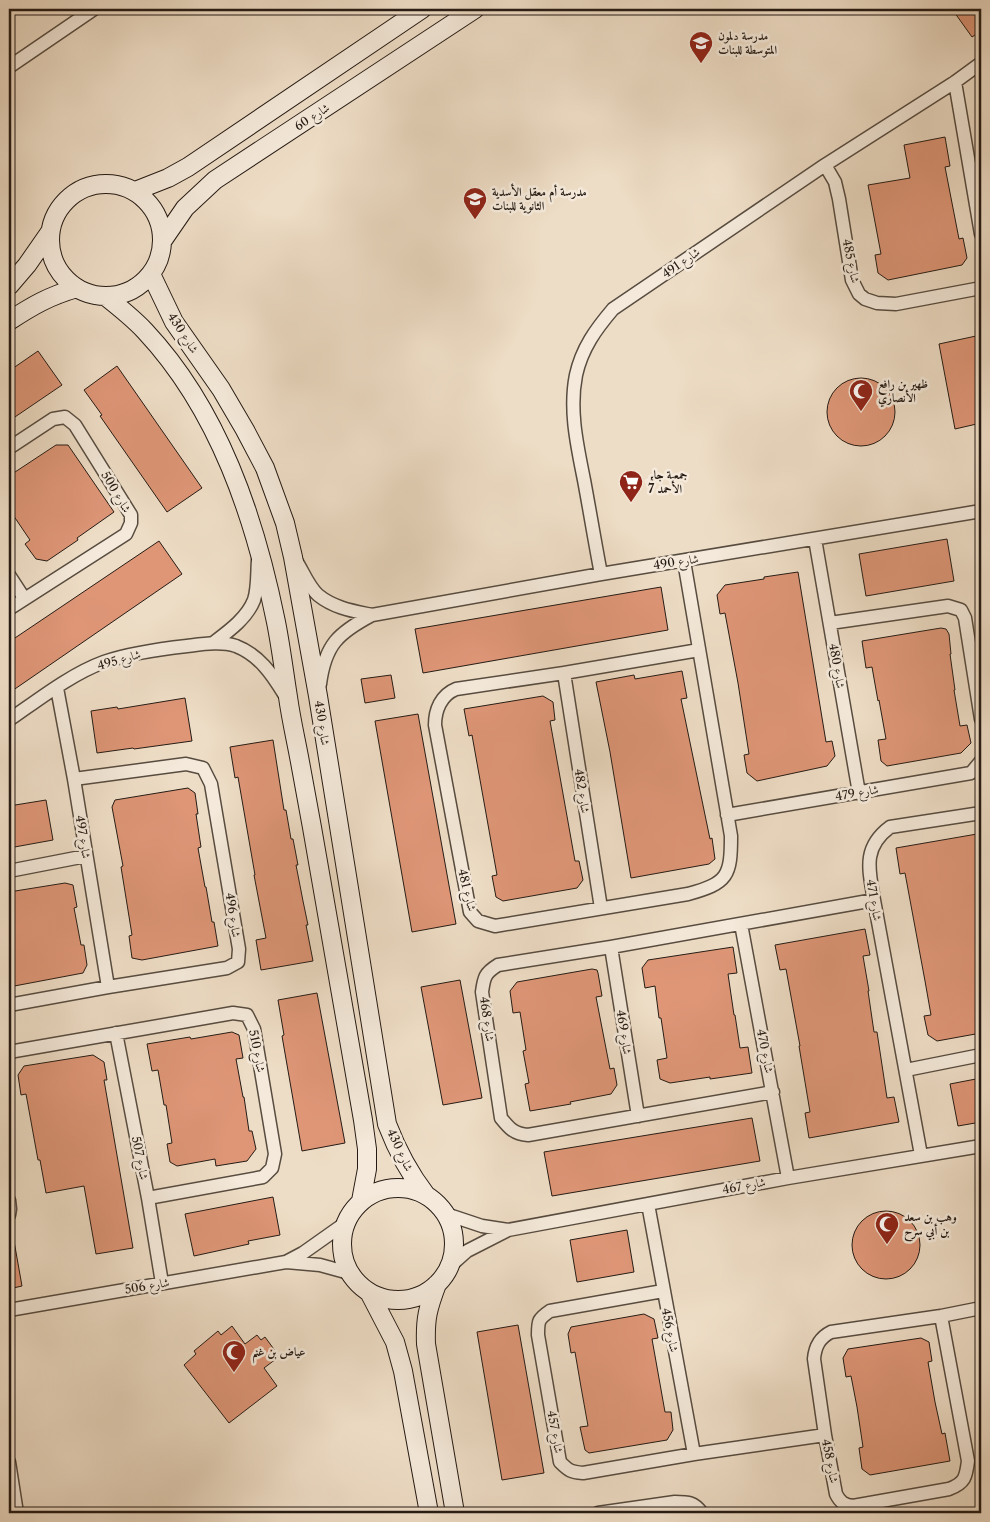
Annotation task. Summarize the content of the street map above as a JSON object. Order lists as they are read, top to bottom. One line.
{"streets":{"street":["شارع 60","شارع 485","شارع 491","شارع 430","شارع 500","شارع 490","شارع 495","شارع 480","شارع 482","شارع 479","شارع 497","شارع 481","شارع 471","شارع 496","شارع 468","شارع 469","شارع 510","شارع 470","شارع 507","شارع 467","شارع 506","شارع 456","شارع 457","شارع 458"]},"crossings":[["شارع 60","شارع 430"],["شارع 485","شارع 491"],["شارع 491","شارع 490"],["شارع 430","شارع 490"],["شارع 430","شارع 495"],["شارع 430","شارع 467"],["شارع 430","شارع 506"],["شارع 490","شارع 480"],["شارع 490","شارع 481"],["شارع 495","شارع 497"],["شارع 480","شارع 479"],["شارع 482","شارع 481"],["شارع 479","شارع 481"],["شارع 497","شارع 496"],["شارع 471","شارع 468"],["شارع 471","شارع 467"],["شارع 468","شارع 469"],["شارع 468","شارع 470"],["شارع 510","شارع 507"],["شارع 470","شارع 467"],["شارع 507","شارع 506"],["شارع 467","شارع 506"],["شارع 467","شارع 456"],["شارع 456","شارع 457"],["شارع 457","شارع 458"]],"places":{"school or university":["مدرسة دلمون المتوسطة للبنات","مدرسة أم معقل الأسدية الثانوية للبنات"],"mosque":["ظهير بن رافع الأنصاري","وهب بن سعد بن أبي سرح","عياض بن غنم"],"supermarket":["جمعية جابر الأحمد 7"]}}
